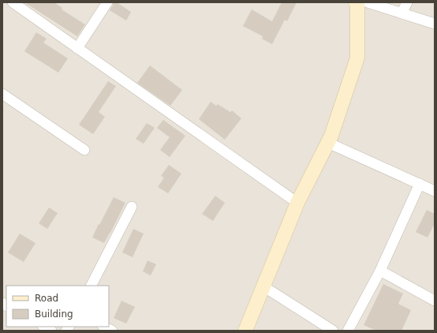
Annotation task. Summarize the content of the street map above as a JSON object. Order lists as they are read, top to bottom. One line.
{"legend":["Road","Building"]}
